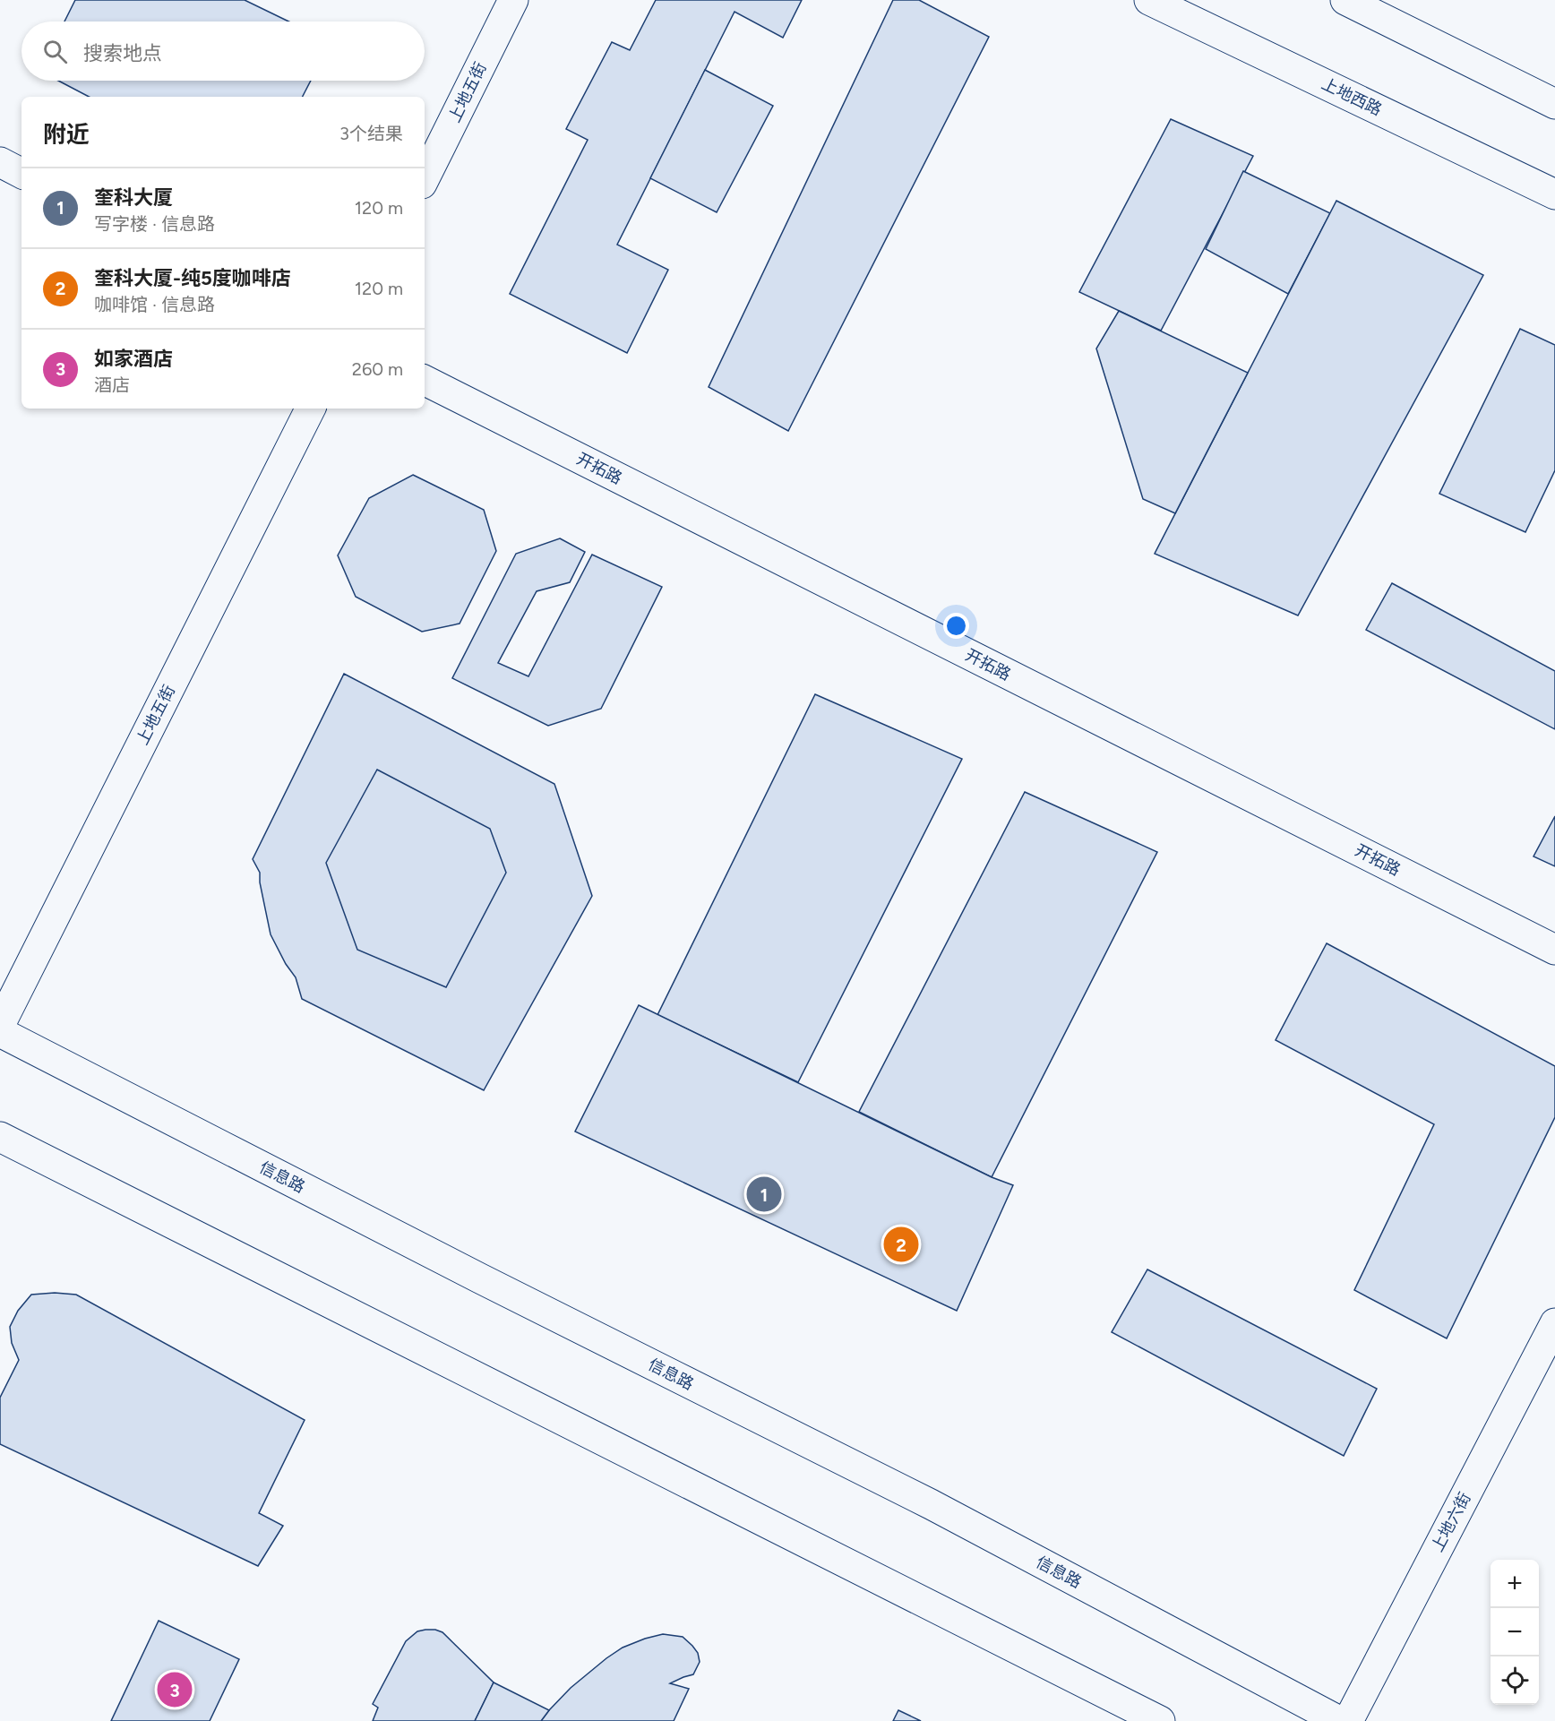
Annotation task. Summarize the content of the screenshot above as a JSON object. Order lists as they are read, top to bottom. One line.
{"streets":{"main road":["上地五街","上地西路","开拓路","信息路","上地六街"]},"page":{"search":"搜索地点","heading":["附近","3个结果"],"list":[{"mark":"1","name":"奎科大厦","note":"写字楼 · 信息路","value":"120 m"},{"mark":"2","name":"奎科大厦-纯5度咖啡店","note":"咖啡馆 · 信息路","value":"120 m"},{"mark":"3","name":"如家酒店","note":"酒店","value":"260 m"}],"pins":["1","2","3"],"map_buttons":["+","−"]}}
